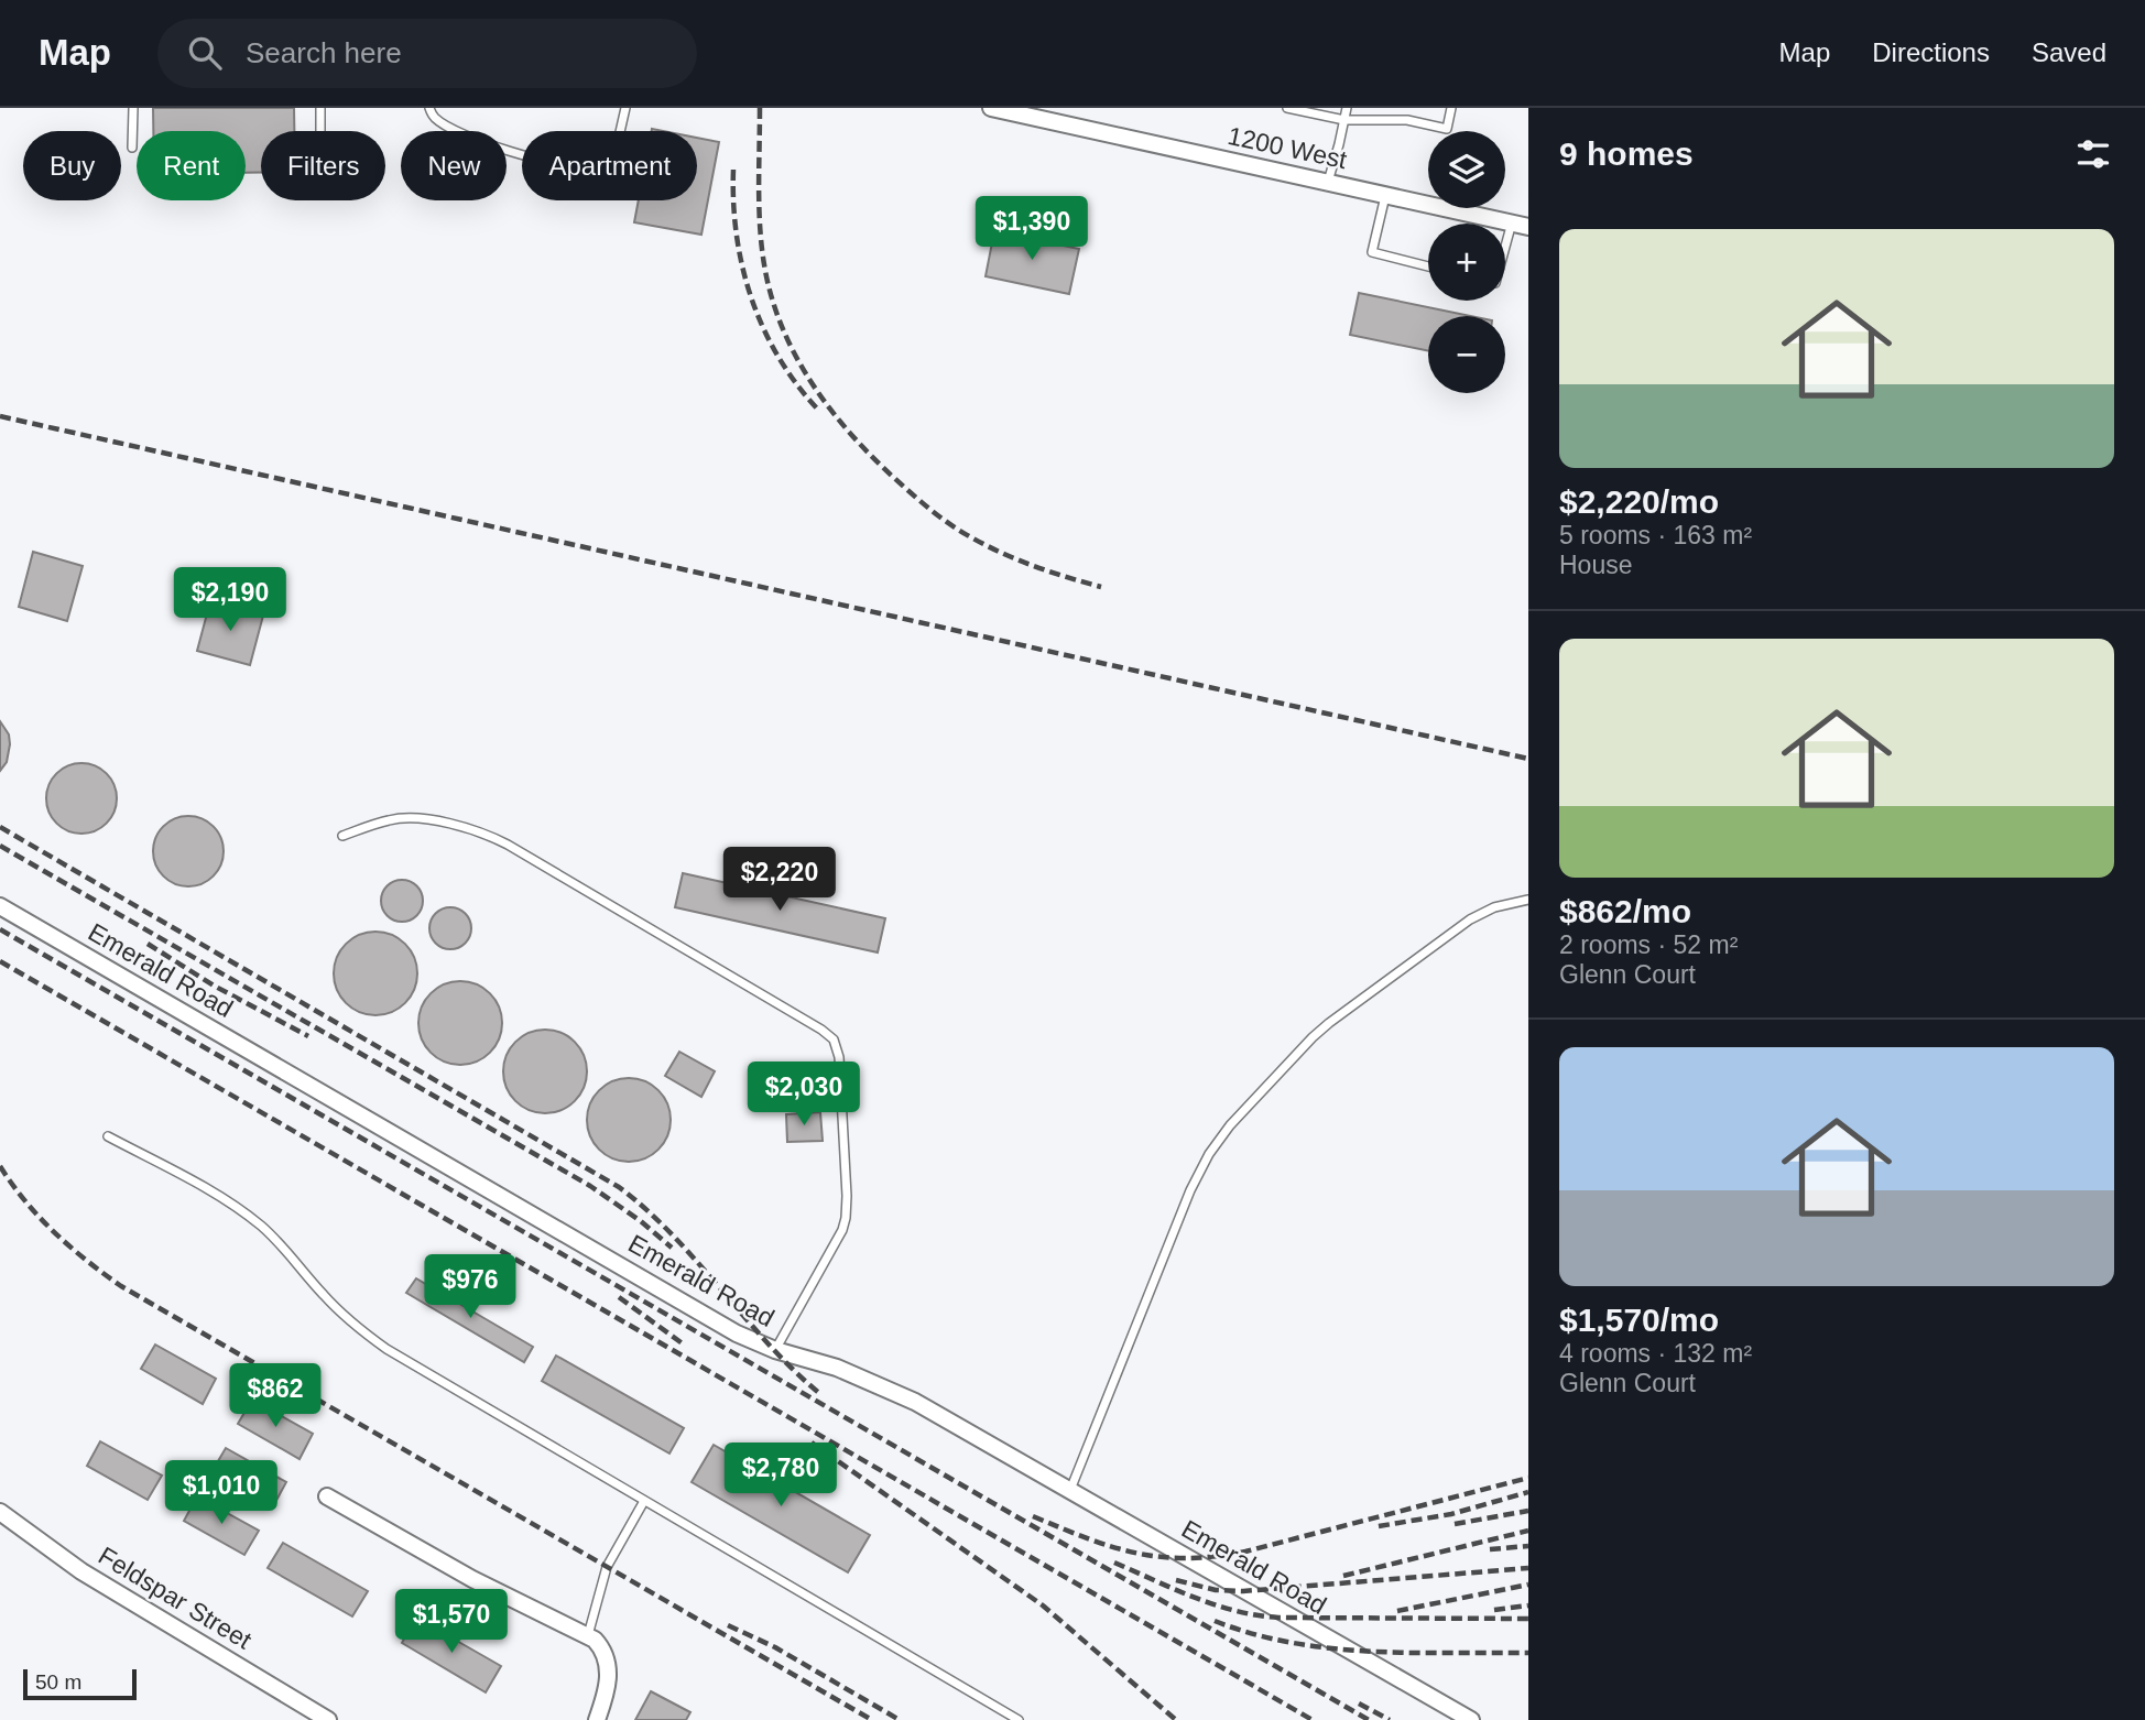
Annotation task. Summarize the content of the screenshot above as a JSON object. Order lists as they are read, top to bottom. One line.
{"streets":{"street":["1200 West","Emerald Road","Feldspar Street"]},"scale_bar":"50 m","page":{"header":"Map","search":"Search here","nav":["Map","Directions","Saved"],"heading":"9 homes","map_buttons":["+","−"],"chip":["Buy","Rent","Filters","New","Apartment"],"price":["$1,390","$2,190","$2,220","$2,030","$976","$862","$2,780","$1,010","$1,570"],"list":[{"name":"$2,220/mo","note":"5 rooms · 163 m² · House"},{"name":"$862/mo","note":"2 rooms · 52 m² · Glenn Court"},{"name":"$1,570/mo","note":"4 rooms · 132 m² · Glenn Court"}],"scale":"50 m"}}
